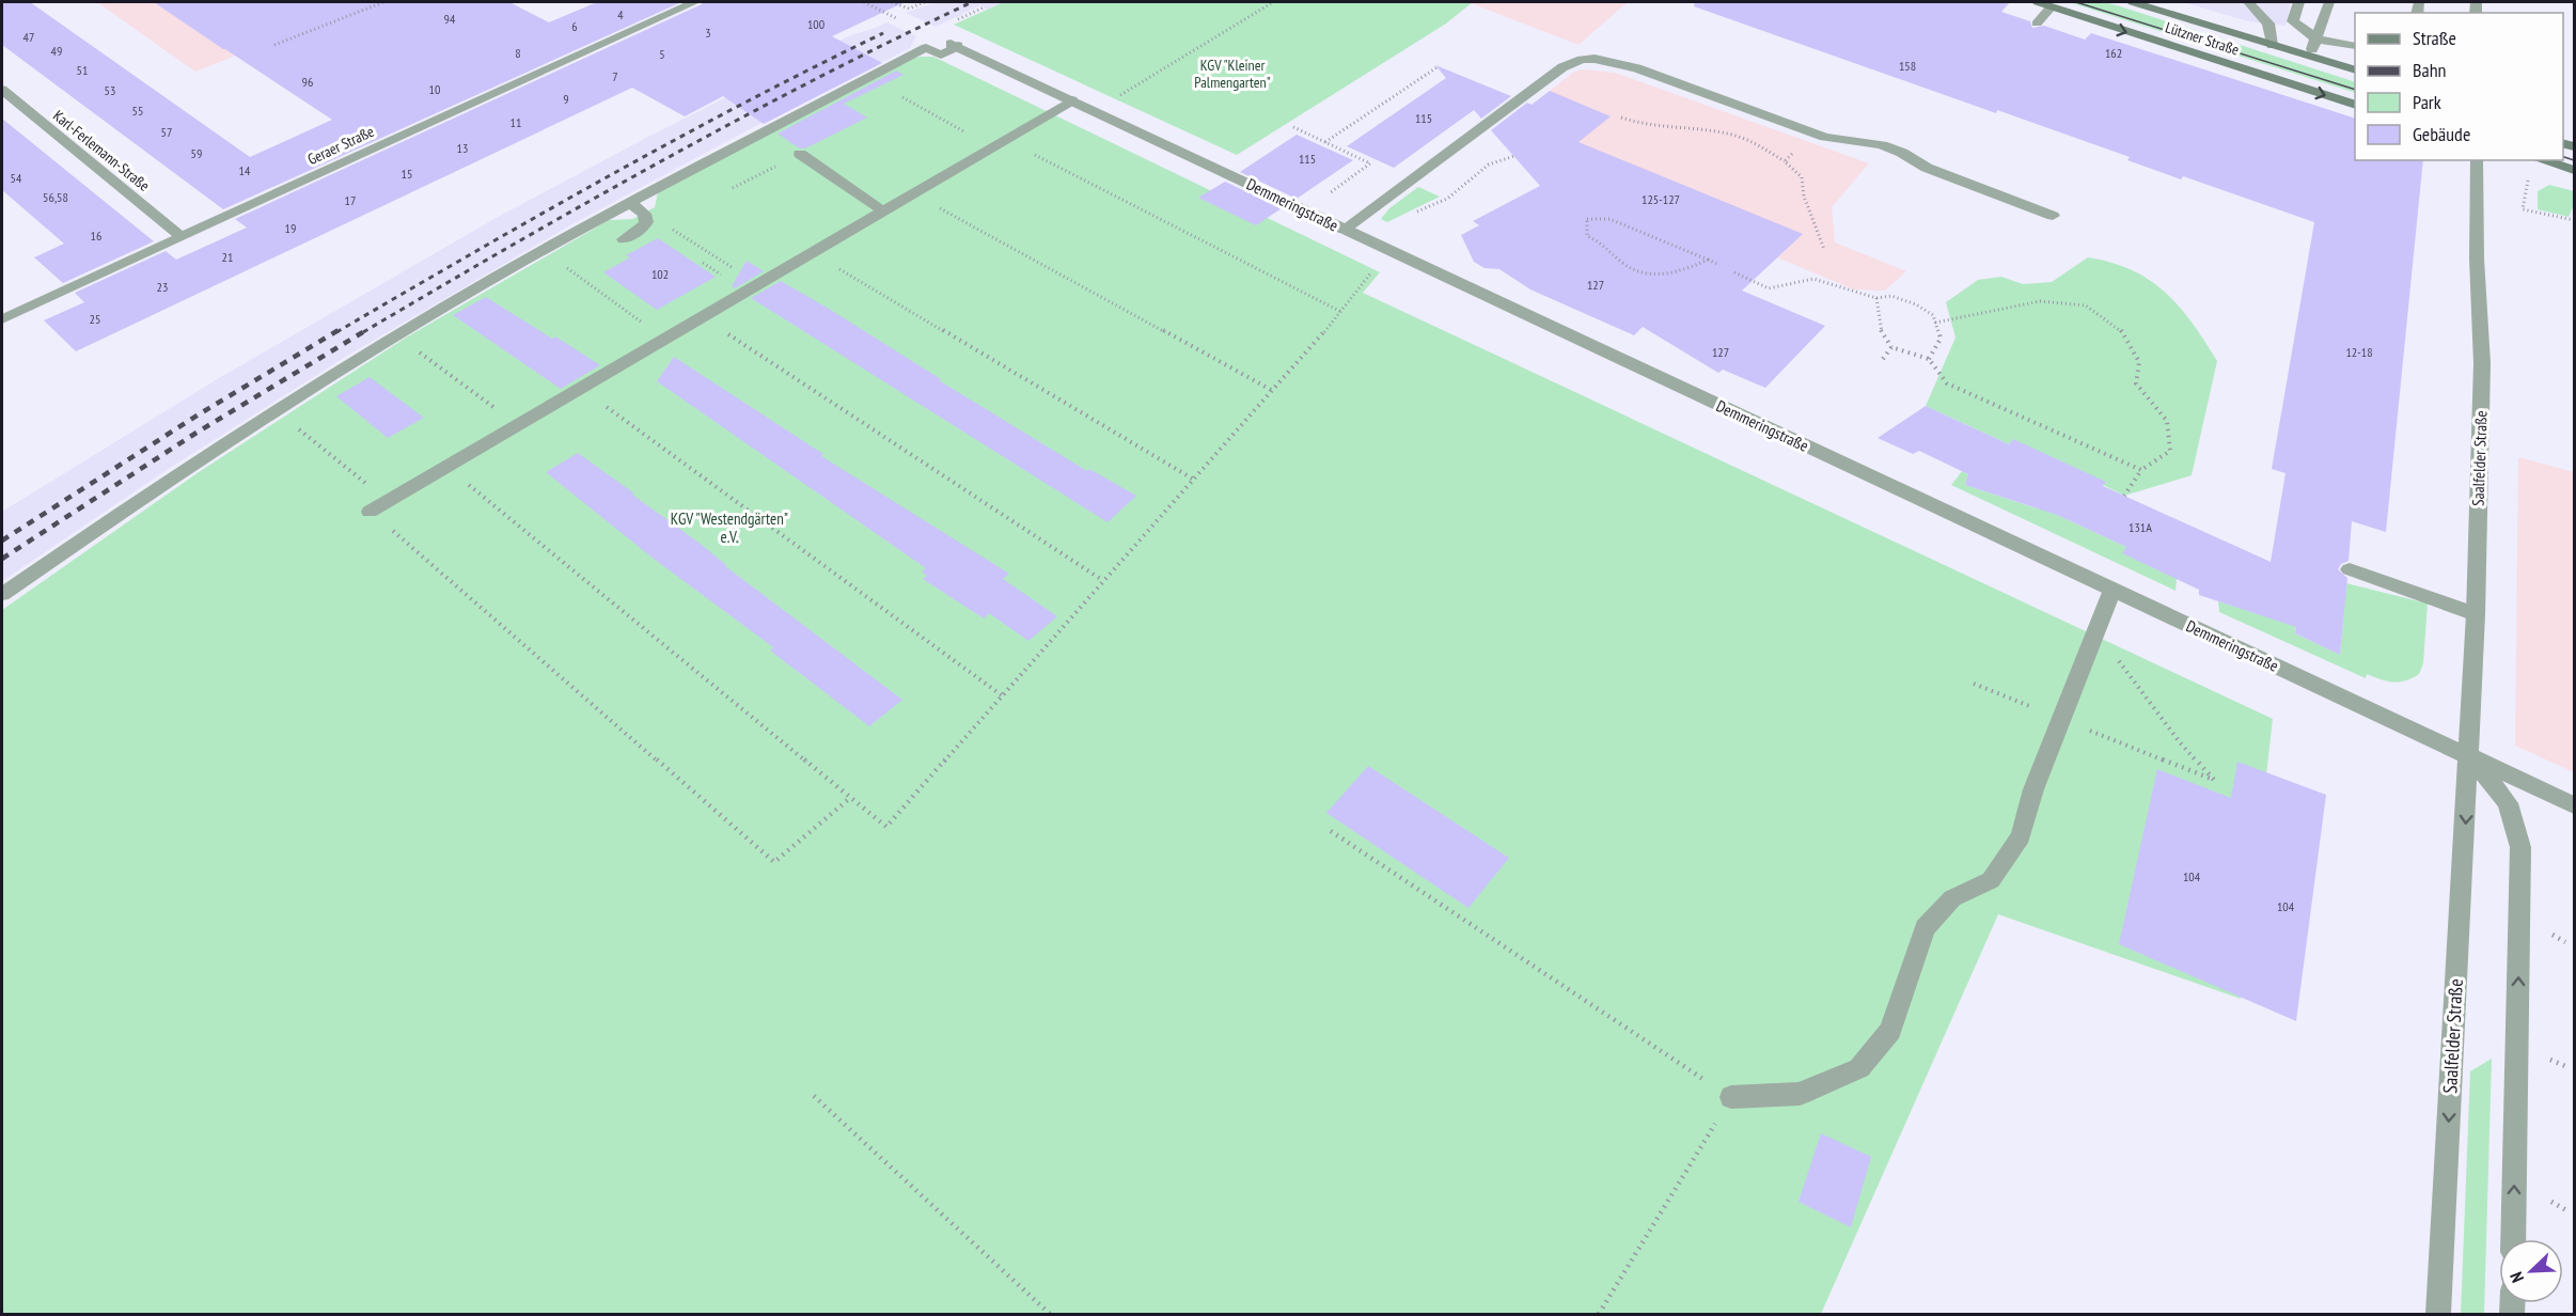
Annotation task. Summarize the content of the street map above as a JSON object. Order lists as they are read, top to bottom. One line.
{"streets":{"main road":["Lützner Straße"],"street":["Geraer Straße","Karl-Ferlemann-Straße","Demmeringstraße","Saalfelder Straße"]},"crossings":[["Geraer Straße","Karl-Ferlemann-Straße"],["Demmeringstraße","Saalfelder Straße"]],"parks":["KGV \"Kleiner Palmengarten\"","KGV \"Westendgärten\" e.V."],"house_numbers":["4","94","100","6","3","47","49","8","162","5","158","51","7","96","10","53","9","55","115","11","57","13","59","115","14","15","54","56,58","125-127","17","19","16","21","102","127","23","25","127","12-18","131A","104","104"],"legend":["Straße","Bahn","Park","Gebäude"],"north":"bottom left"}
